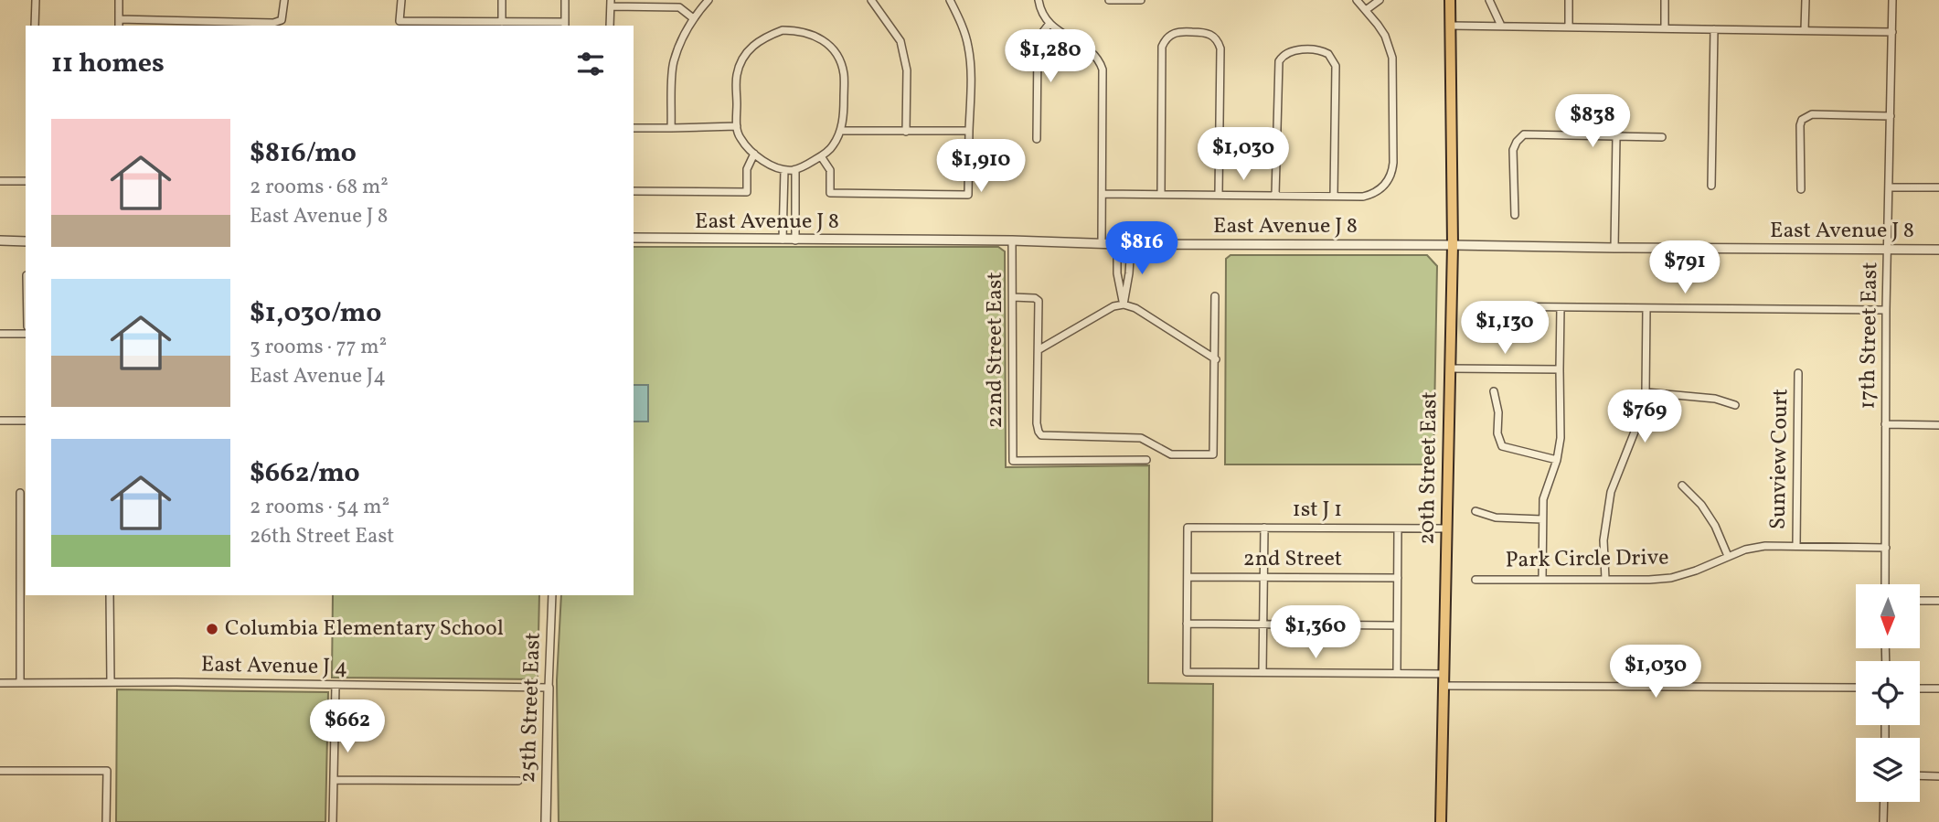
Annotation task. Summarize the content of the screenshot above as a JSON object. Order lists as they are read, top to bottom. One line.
{"streets":{"main road":["20th Street East"],"street":["East Avenue J 8","17th Street East","22nd Street East","Sunview Court","1st J 1","2nd Street","Park Circle Drive","East Avenue J 4","25th Street East"]},"crossings":[["East Avenue J 8","17th Street East"],["East Avenue J 8","22nd Street East"],["East Avenue J 8","20th Street East"],["17th Street East","Park Circle Drive"],["Sunview Court","Park Circle Drive"],["20th Street East","1st J 1"],["1st J 1","2nd Street"],["East Avenue J 4","25th Street East"]],"places":["Columbia Elementary School"],"north":"bottom","page":{"heading":"11 homes","price":["$1,280","$838","$1,030","$1,910","$816","$791","$1,130","$769","$1,360","$1,030","$662"],"list":[{"name":"$816/mo","note":"2 rooms · 68 m² · East Avenue J 8"},{"name":"$1,030/mo","note":"3 rooms · 77 m² · East Avenue J4"},{"name":"$662/mo","note":"2 rooms · 54 m² · 26th Street East"}]}}
